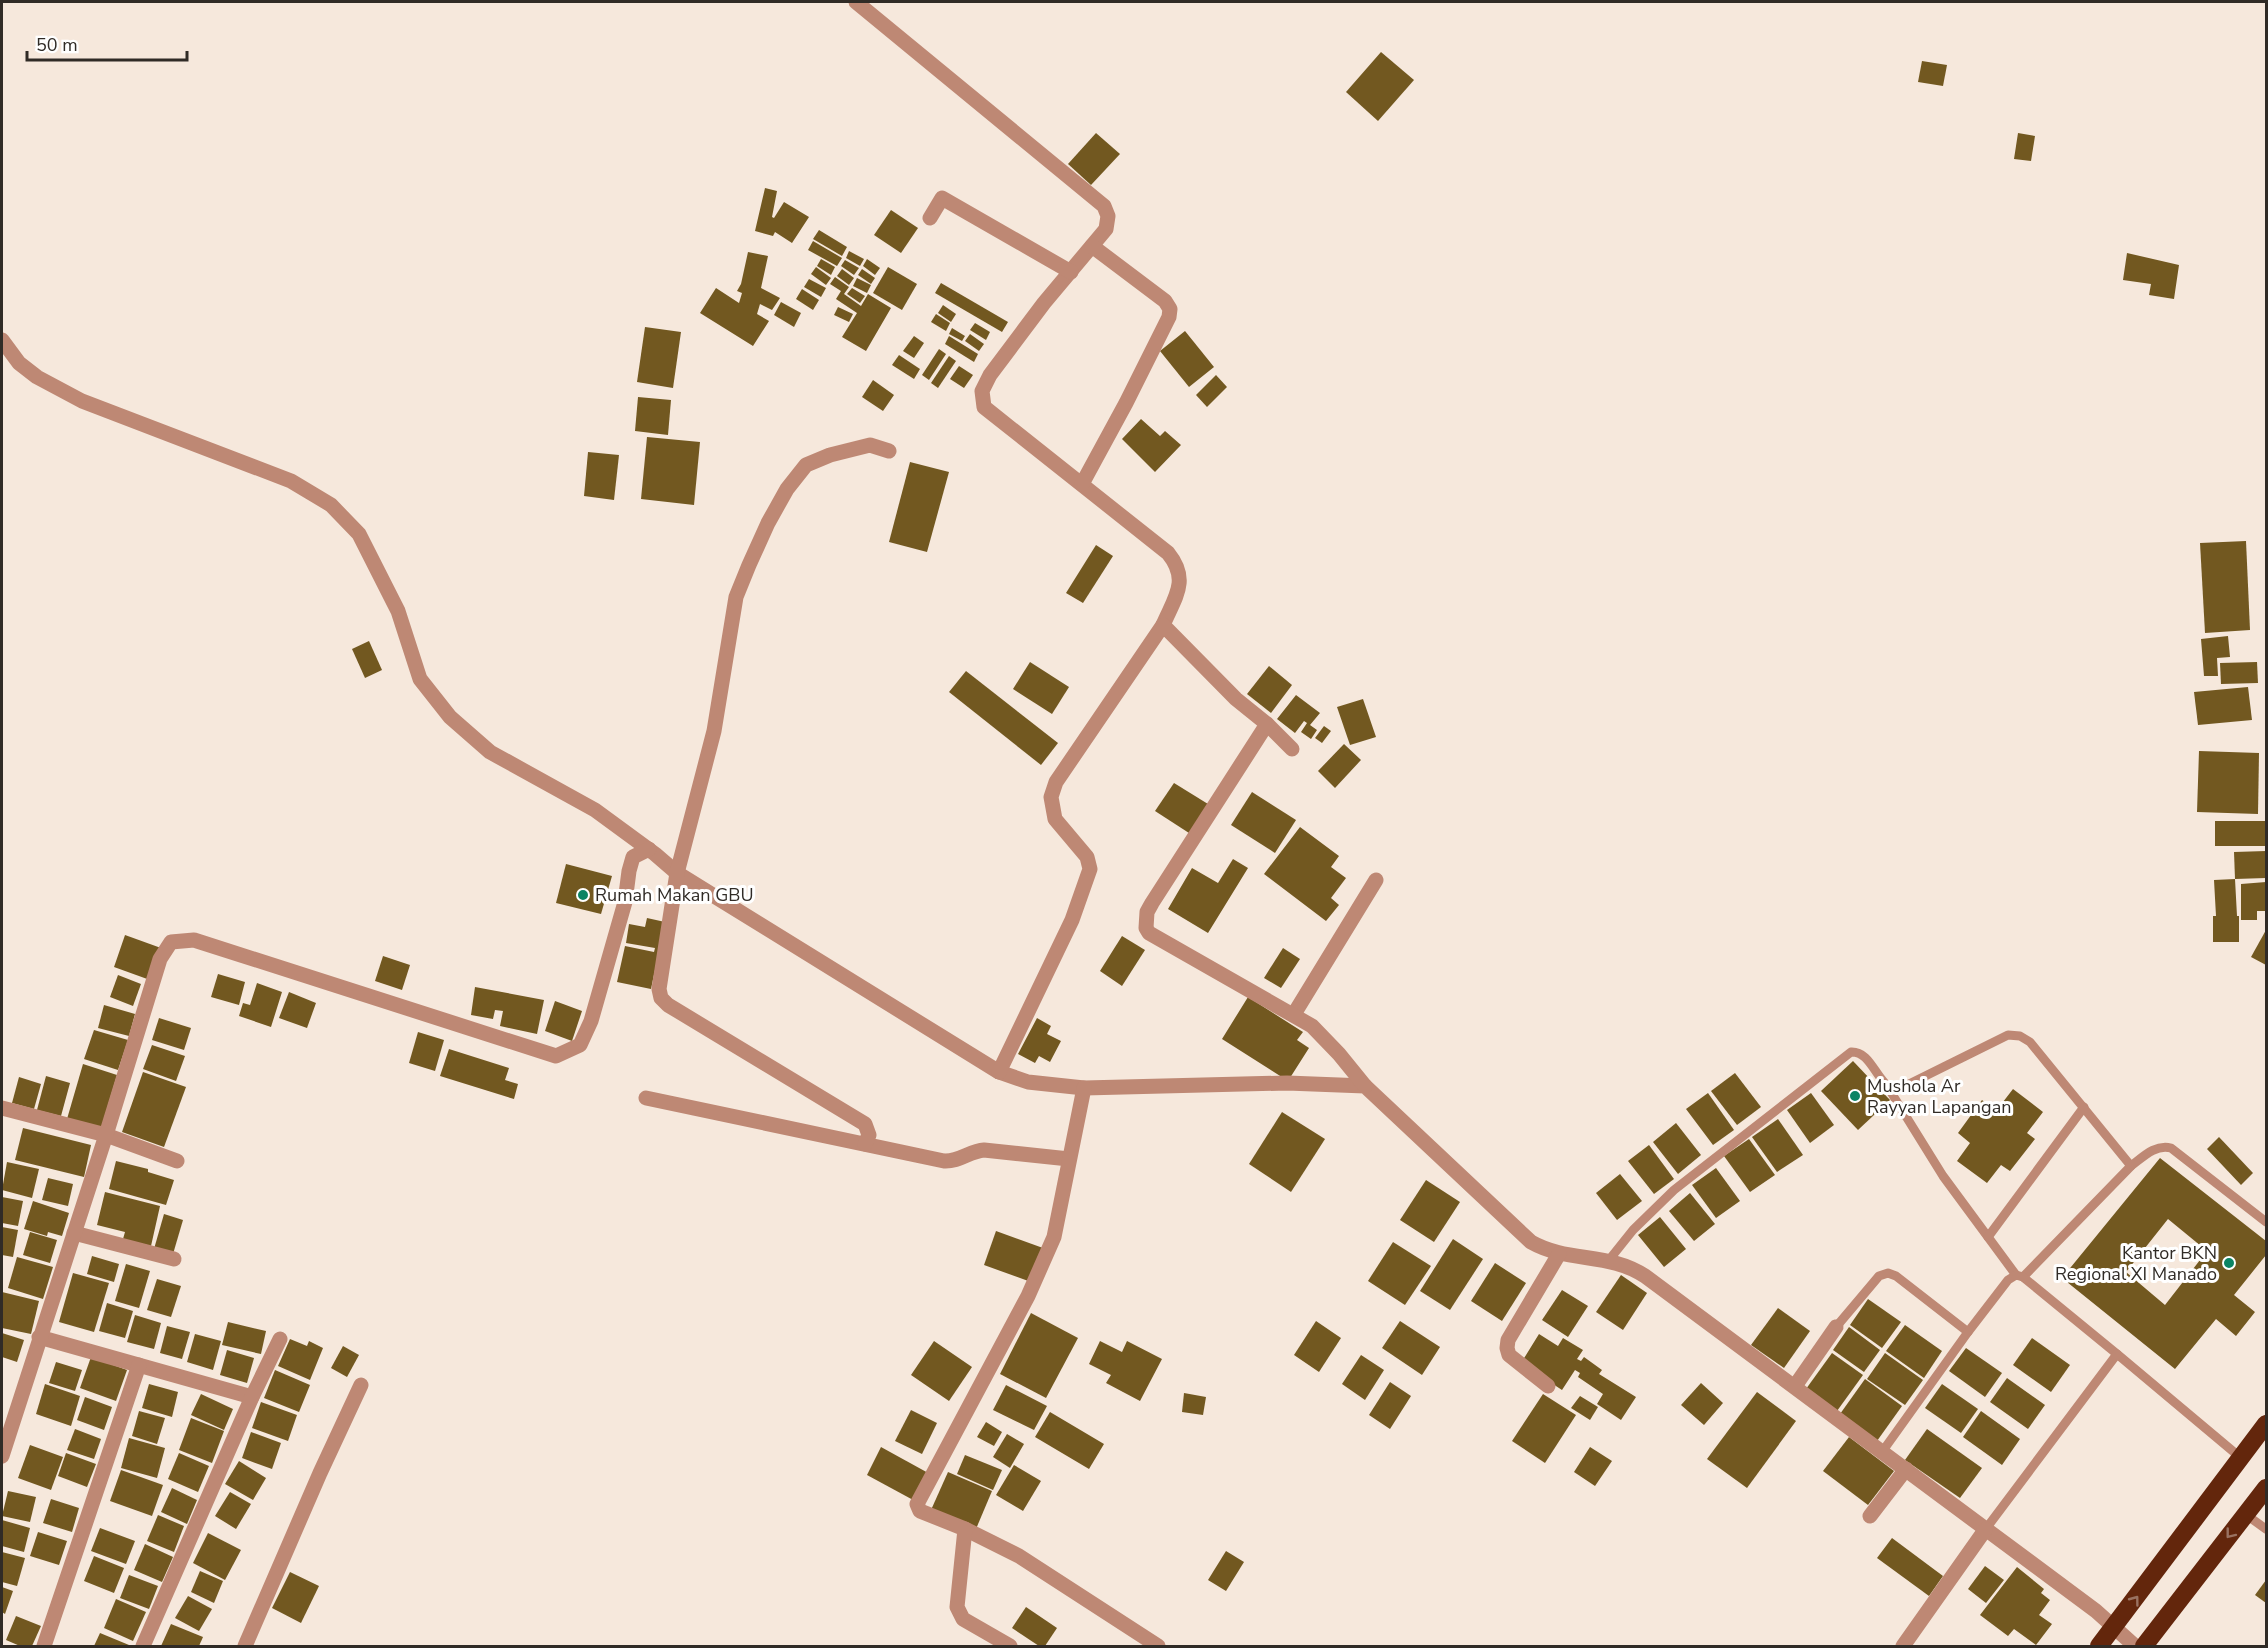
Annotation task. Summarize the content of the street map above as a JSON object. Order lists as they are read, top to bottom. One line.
{"places":["Rumah Makan GBU","Mushola Ar Rayyan Lapangan","Kantor BKN Regional XI Manado"],"scale_bar":"50 m"}
